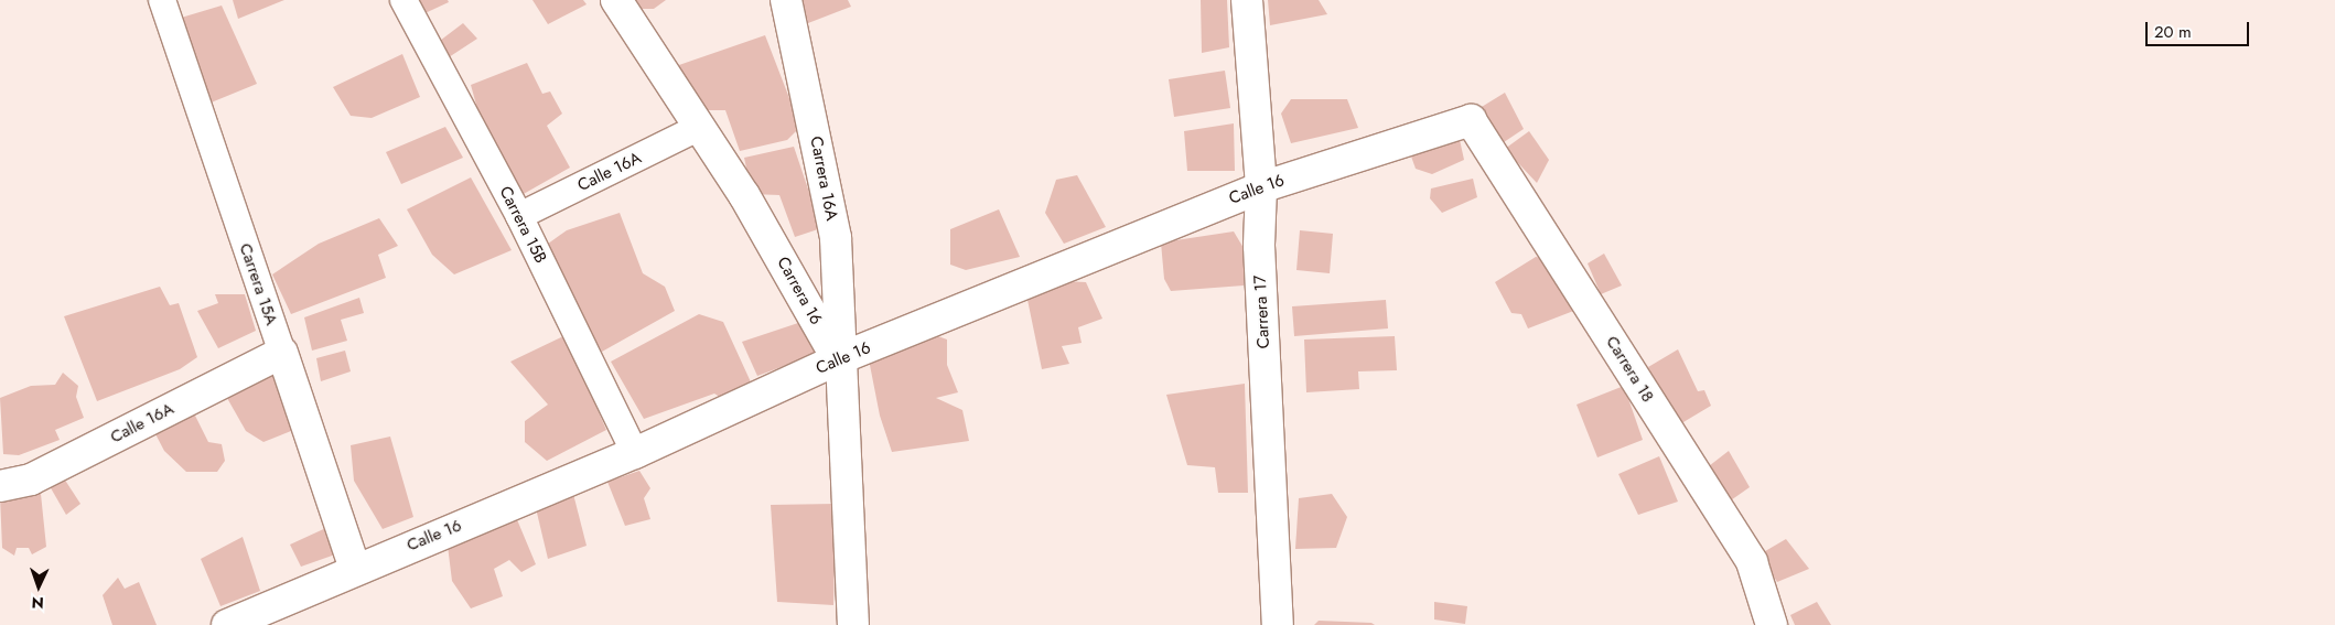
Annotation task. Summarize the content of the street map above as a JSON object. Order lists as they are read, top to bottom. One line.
{"streets":{"street":["Calle 16A","Carrera 16A","Calle 16","Carrera 15B","Carrera 15A","Carrera 16","Carrera 17","Carrera 18"]},"crossings":[["Calle 16A","Carrera 15B"],["Calle 16A","Carrera 15A"],["Calle 16A","Carrera 16"],["Carrera 16A","Calle 16"],["Carrera 16A","Carrera 16"],["Calle 16","Carrera 15B"],["Calle 16","Carrera 15A"],["Calle 16","Carrera 16"],["Calle 16","Carrera 17"],["Calle 16","Carrera 18"]],"scale_bar":"20 m","north":"bottom"}
